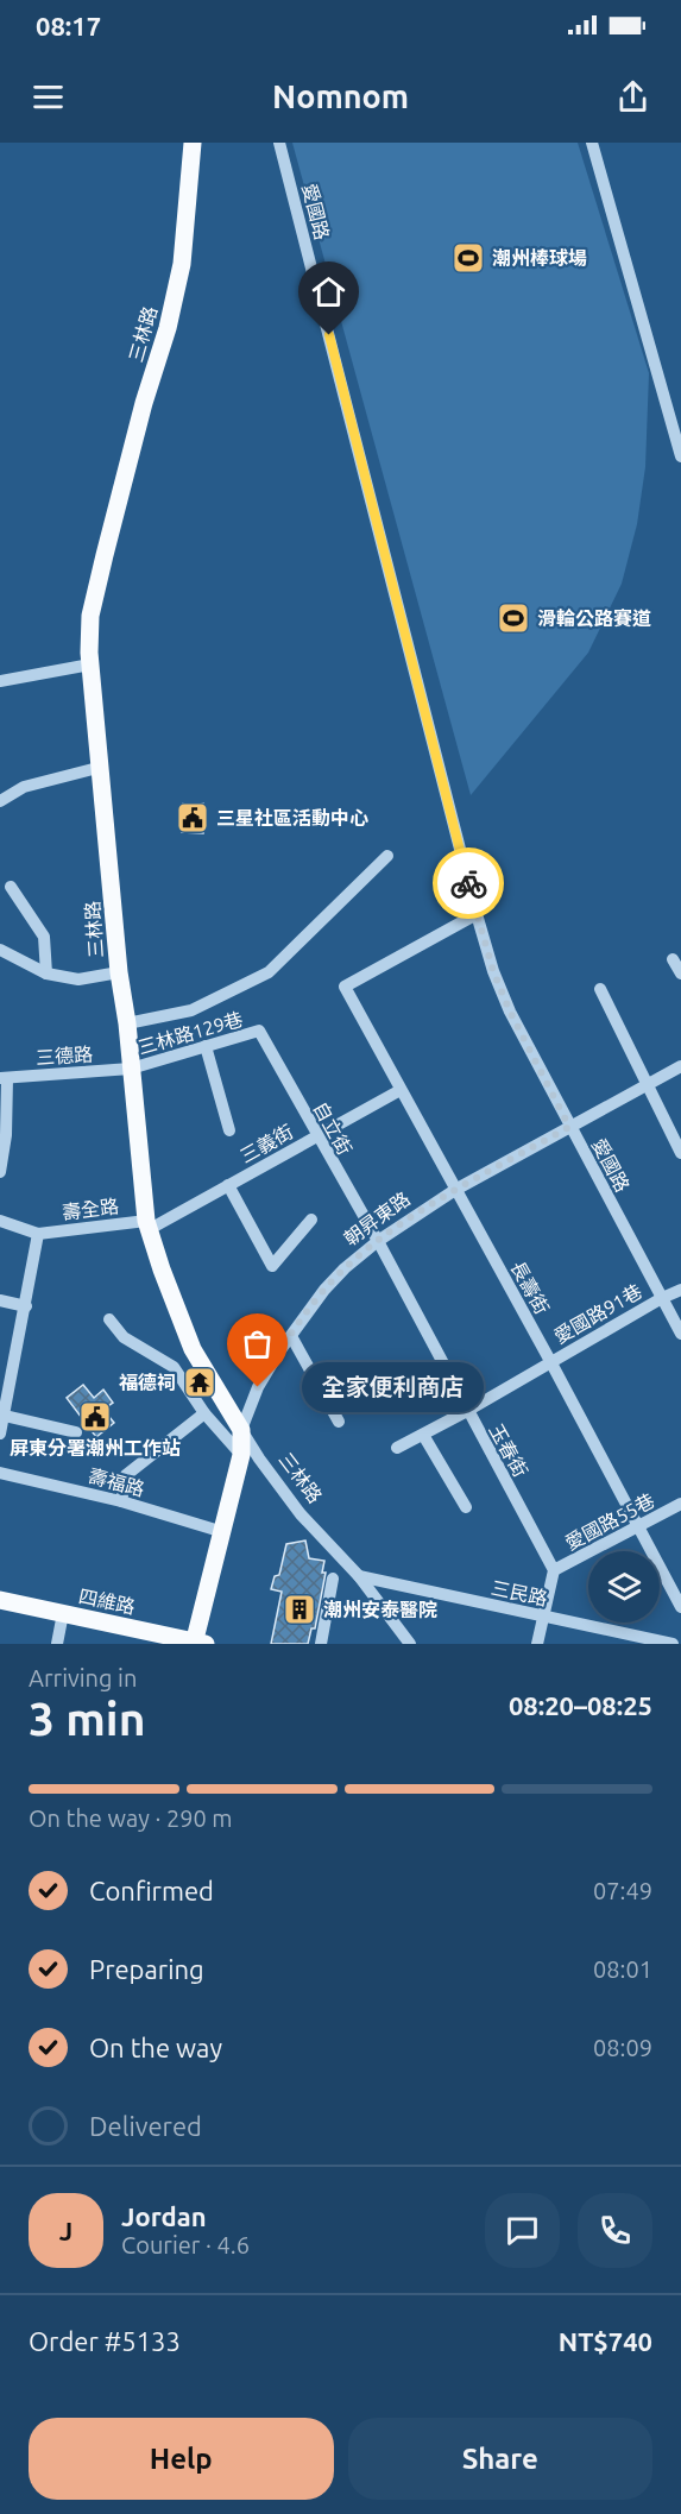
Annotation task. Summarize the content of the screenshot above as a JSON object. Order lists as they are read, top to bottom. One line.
{"streets":{"main road":["三林路","朝昇東路","四維路"],"street":["愛國路","三林路129巷","三德路","自立街","三義街","壽全路","長壽街","愛國路91巷","玉春街","壽福路","愛國路55巷","三民路"]},"crossings":[["愛國路","朝昇東路"],["愛國路","長壽街"],["愛國路","愛國路91巷"],["三林路","三林路129巷"],["三林路","三德路"],["三林路","三義街"],["三林路","壽全路"],["三林路","朝昇東路"],["三林路","三民路"],["三林路129巷","三德路"],["三林路129巷","自立街"],["自立街","三義街"],["自立街","朝昇東路"],["自立街","玉春街"],["三義街","壽全路"],["三義街","長壽街"],["朝昇東路","長壽街"],["朝昇東路","玉春街"],["朝昇東路","壽福路"],["朝昇東路","四維路"],["長壽街","愛國路91巷"],["長壽街","愛國路55巷"],["愛國路91巷","玉春街"],["玉春街","愛國路55巷"]],"places":{"sports":["潮州棒球場","滑輪公路賽道"],"public building":["三星社區活動中心","屏東分署潮州工作站"],"temple":["福德祠"],"other":["全家便利商店"],"building":["潮州安泰醫院"]},"page":{"status":"08:17","header":"Nomnom","bubble":"全家便利商店","heading":["3 min","Arriving in","08:20–08:25"],"panel":["Jordan","Courier · 4.6","Order #5133","NT$740"],"bar":"On the way · 290 m","list":[["Confirmed","07:49"],["Preparing","08:01"],["On the way","08:09"],"Delivered"],"round":"J","buttons":["Help","Share"]}}
